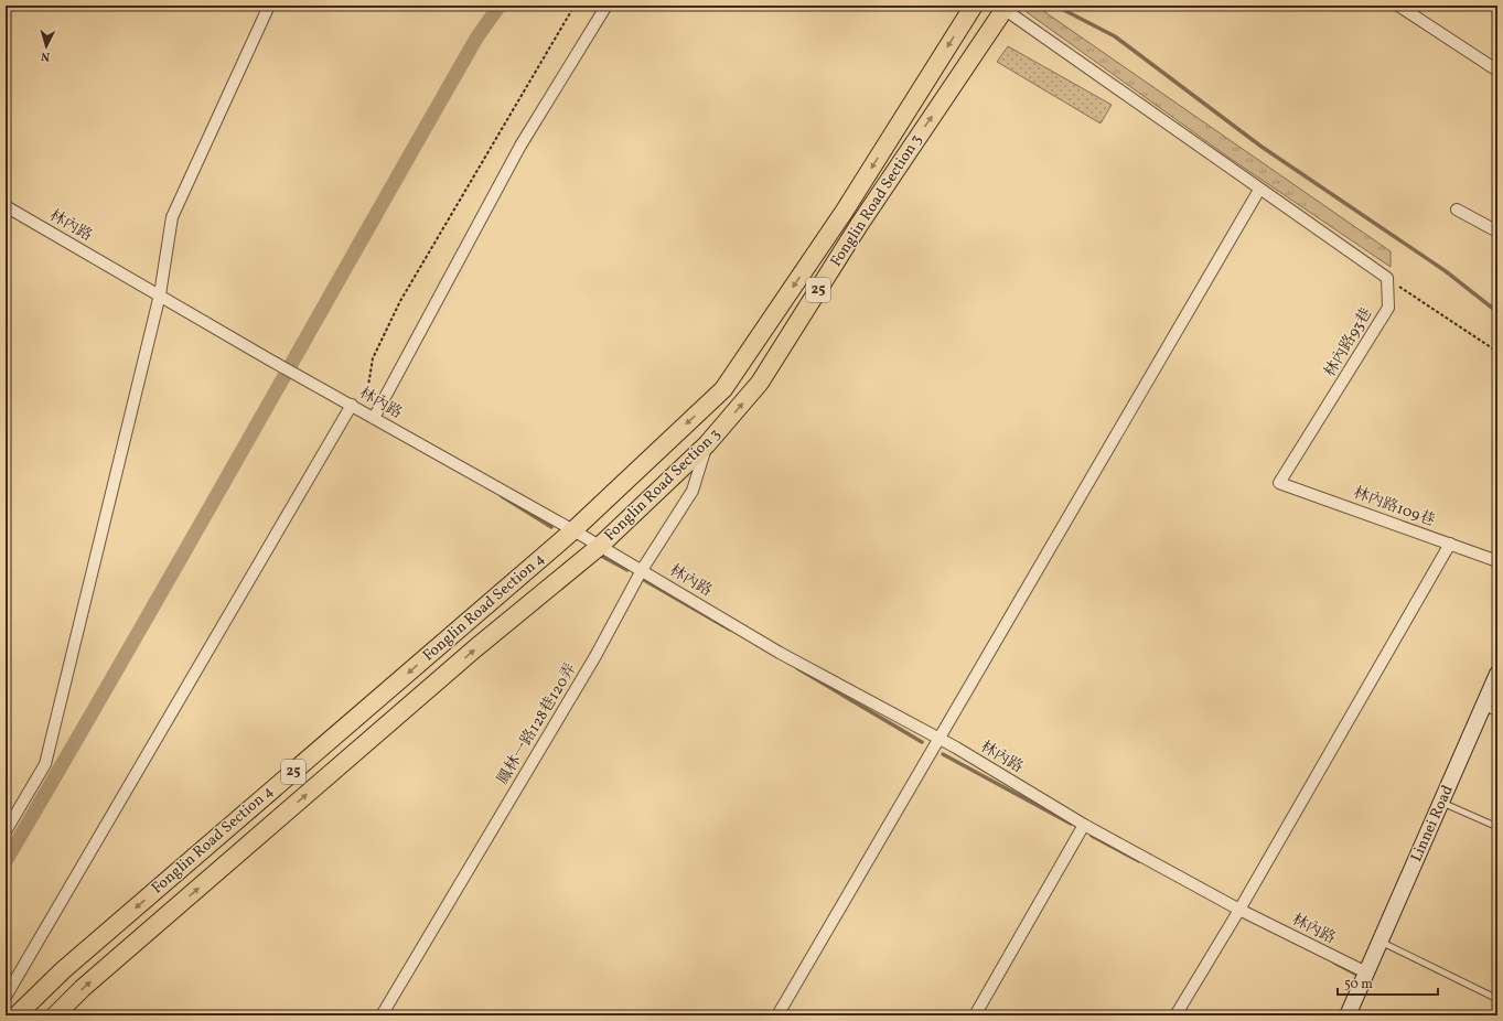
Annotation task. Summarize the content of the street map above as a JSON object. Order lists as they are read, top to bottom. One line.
{"streets":{"main road":["Fonglin Road Section 3","25","Fonglin Road Section 4"],"street":["林內路","林內路93巷","林內路109巷","鳳林一路128巷120弄","Linnei Road"]},"crossings":[["Fonglin Road Section 3","林內路"],["Fonglin Road Section 3","Fonglin Road Section 4"],["Fonglin Road Section 3","鳳林一路128巷120弄"],["林內路","Fonglin Road Section 4"],["林內路","鳳林一路128巷120弄"],["林內路","Linnei Road"],["林內路93巷","林內路109巷"]],"scale_bar":"50 m","north":"bottom"}
